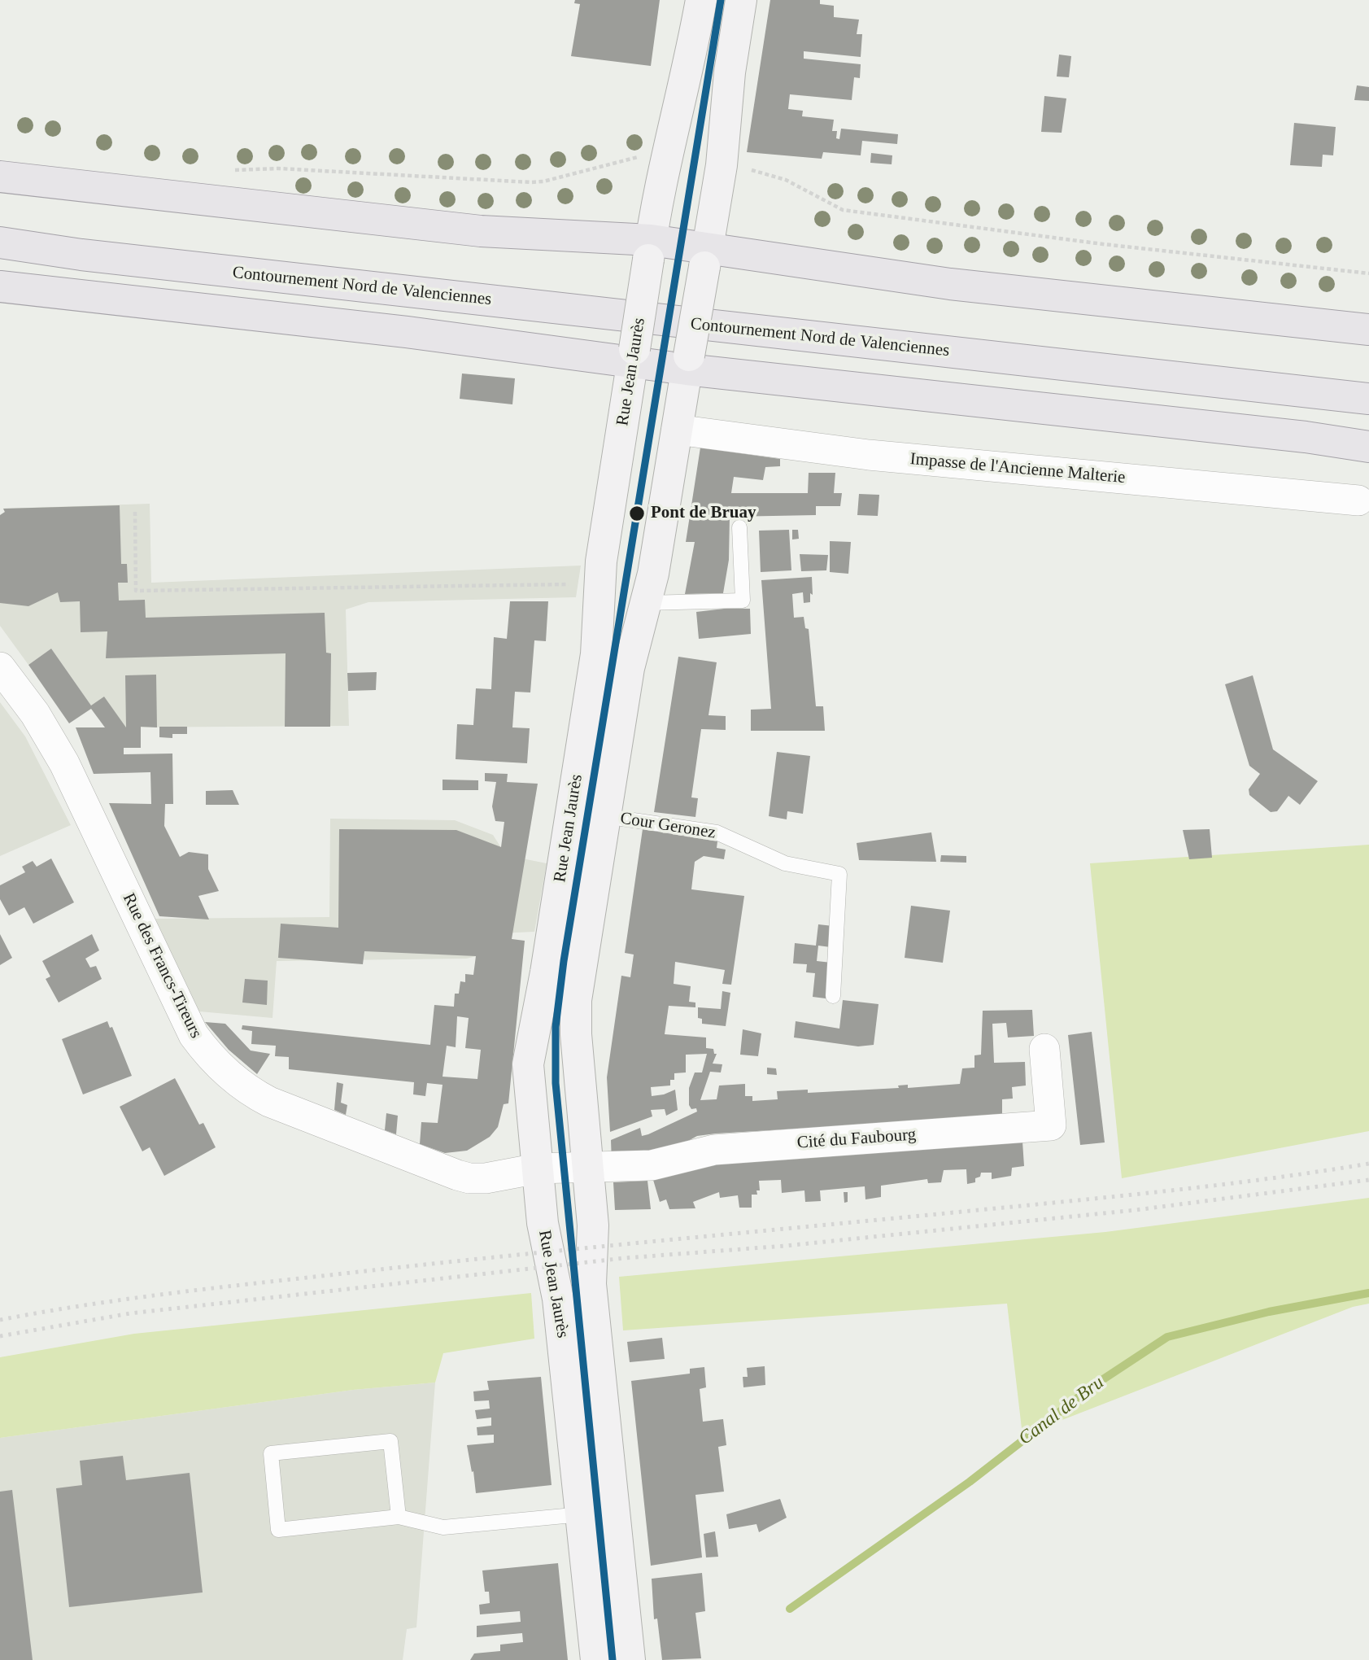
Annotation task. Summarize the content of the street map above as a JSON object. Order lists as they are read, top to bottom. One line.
{"streets":{"main road":["Contournement Nord de Valenciennes","Rue Jean Jaurès"],"street":["Impasse de l'Ancienne Malterie","Rue des Francs-Tireurs","Cité du Faubourg"],"lane":["Cour Geronez"]},"crossings":[["Rue Jean Jaurès","Impasse de l'Ancienne Malterie"],["Rue Jean Jaurès","Cour Geronez"],["Rue Jean Jaurès","Rue des Francs-Tireurs"],["Rue Jean Jaurès","Cité du Faubourg"],["Rue des Francs-Tireurs","Cité du Faubourg"]],"water":["Canal de Bru"],"places":["Pont de Bruay"]}
